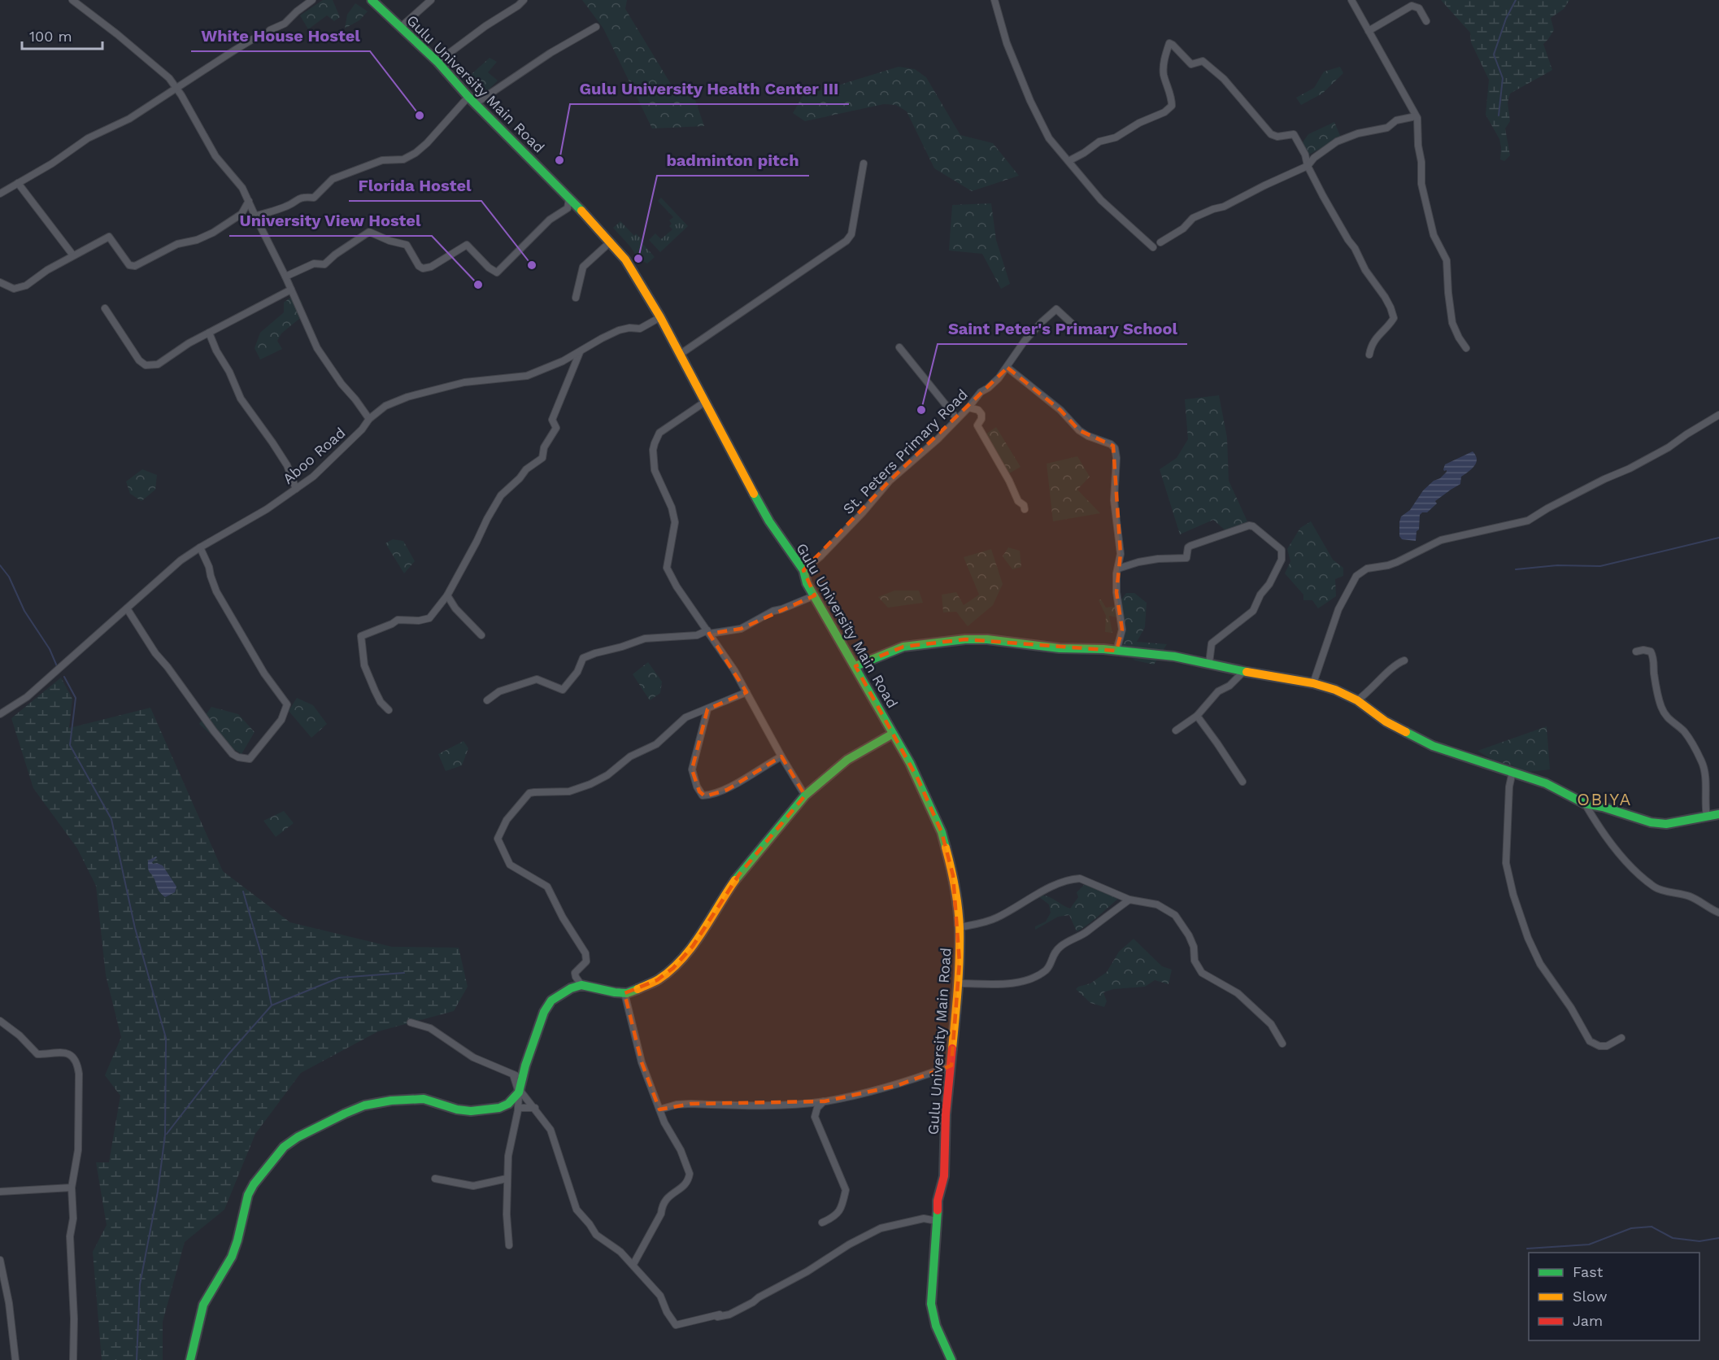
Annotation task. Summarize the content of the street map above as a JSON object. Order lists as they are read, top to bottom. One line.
{"streets":{"street":["Gulu University Main Road","St. Peters Primary Road","Aboo Road"]},"crossings":[["Gulu University Main Road","St. Peters Primary Road"],["Gulu University Main Road","Aboo Road"]],"districts":["OBIYA"],"places":["White House Hostel","Gulu University Health Center III","badminton pitch","Florida Hostel","University View Hostel","Saint Peter's Primary School"],"legend":["Fast","Slow","Jam"],"scale_bar":"100 m"}
